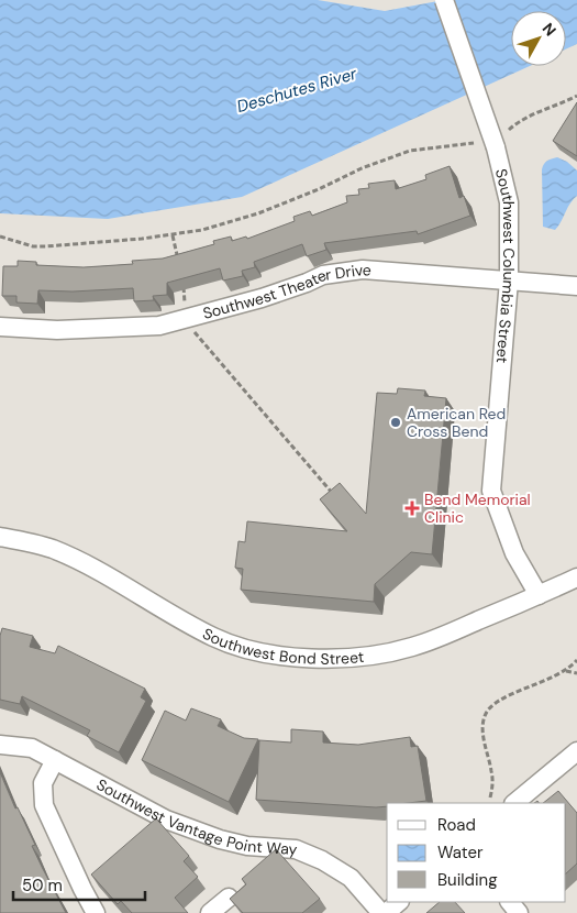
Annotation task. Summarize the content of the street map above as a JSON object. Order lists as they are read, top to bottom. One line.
{"streets":{"street":["Southwest Columbia Street","Southwest Theater Drive","Southwest Bond Street","Southwest Vantage Point Way"]},"crossings":[["Southwest Columbia Street","Southwest Theater Drive"],["Southwest Columbia Street","Southwest Bond Street"]],"water":["Deschutes River"],"places":{"other":["American Red Cross Bend"],"health":["Bend Memorial Clinic"]},"legend":["Road","Water","Building"],"scale_bar":"50 m","north":"top right"}
